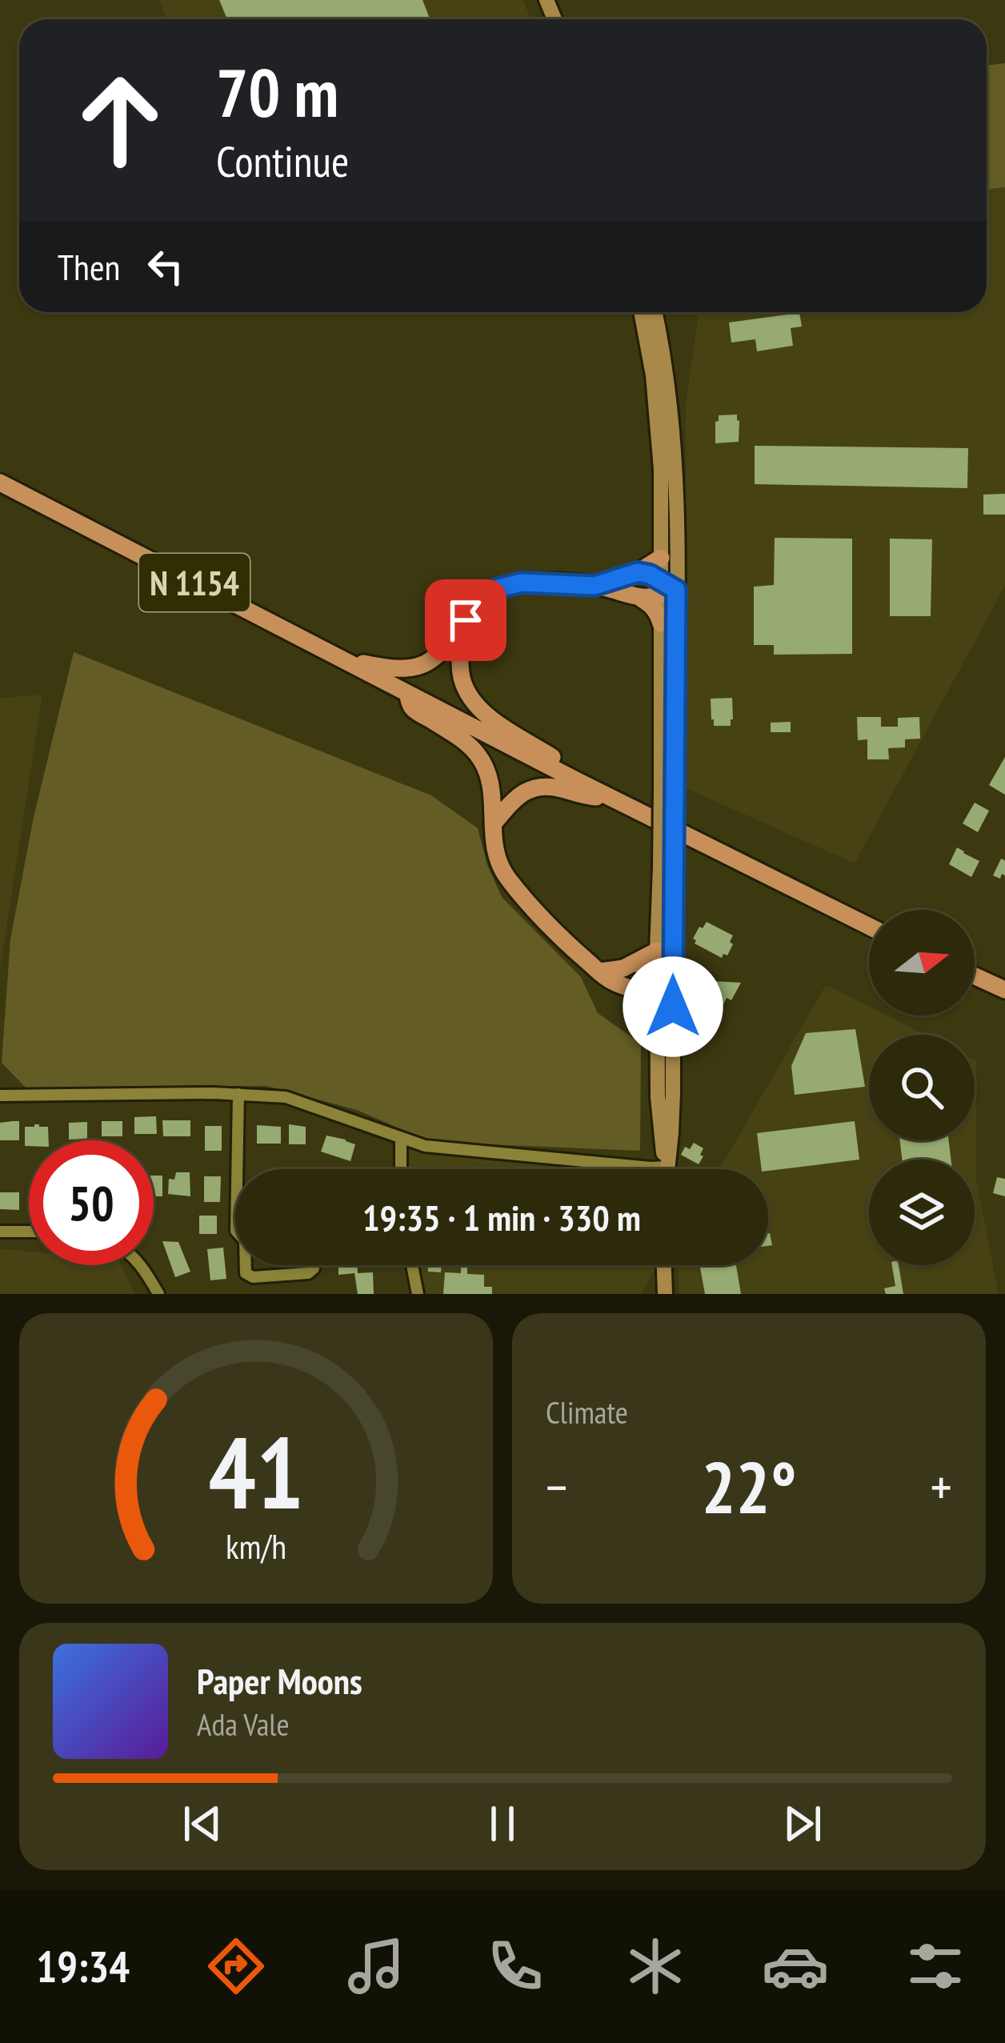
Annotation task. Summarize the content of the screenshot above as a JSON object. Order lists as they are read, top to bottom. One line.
{"streets":{"main road":["N 1154"]},"north":"right","page":{"turn":["70 m","Continue"],"then":"Then","limit":"50","trip":"19:35 · 1 min · 330 m","tile":"Climate","heat":["−","22°","+"],"song":["Paper Moons","Ada Vale"],"tabs":"19:34","gauge":["41","km/h"]}}
